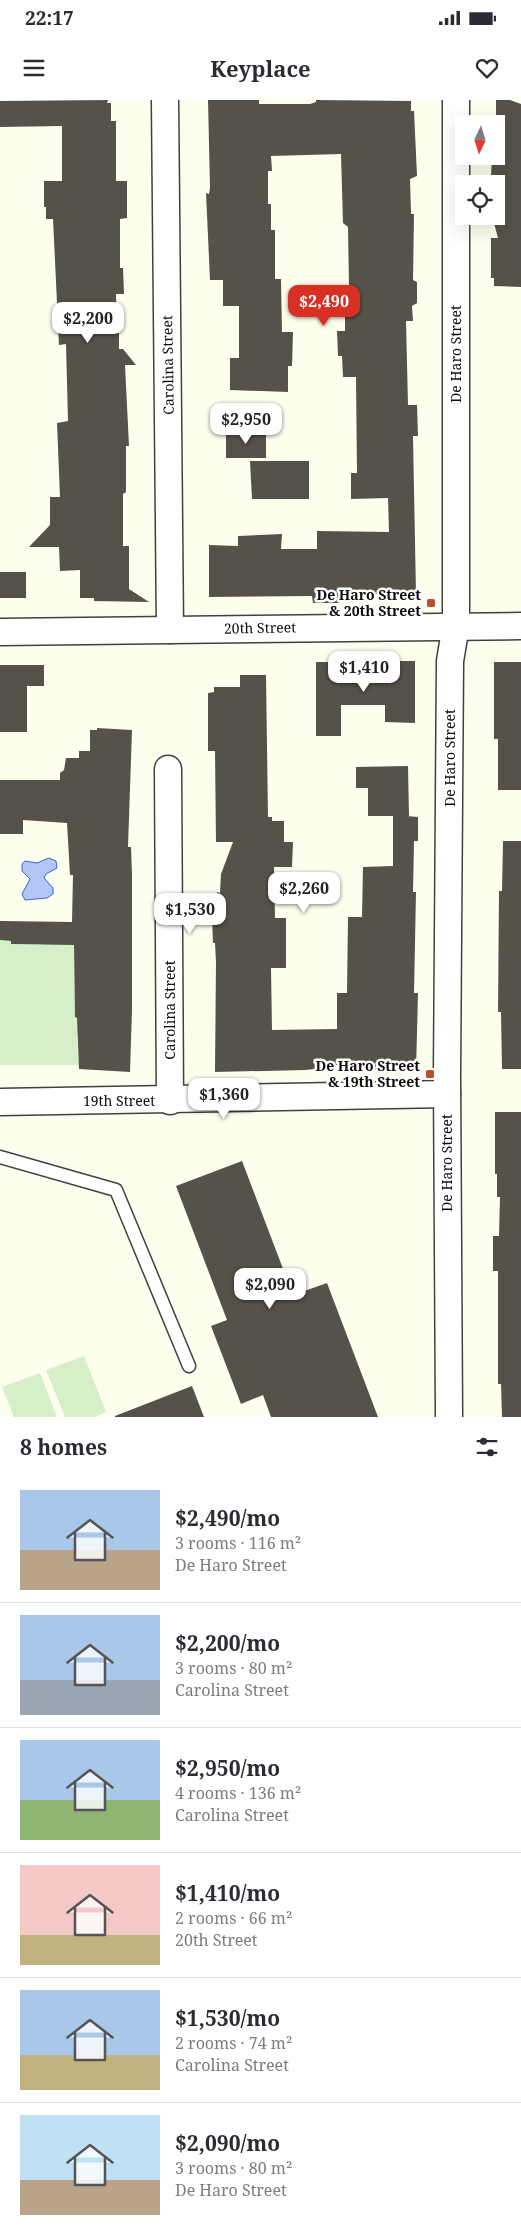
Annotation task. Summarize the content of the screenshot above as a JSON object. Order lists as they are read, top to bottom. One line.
{"streets":{"street":["De Haro Street","Carolina Street","20th Street","19th Street"]},"crossings":[["De Haro Street","20th Street"],["De Haro Street","19th Street"],["Carolina Street","20th Street"],["Carolina Street","19th Street"]],"places":{"transit":["De Haro Street & 20th Street","De Haro Street & 19th Street"]},"north":"bottom","page":{"status":"22:17","header":"Keyplace","price":["$2,490","$2,200","$2,950","$1,410","$2,260","$1,530","$1,360","$2,090"],"heading":"8 homes","list":[{"name":"$2,490/mo","note":"3 rooms · 116 m² · De Haro Street"},{"name":"$2,200/mo","note":"3 rooms · 80 m² · Carolina Street"},{"name":"$2,950/mo","note":"4 rooms · 136 m² · Carolina Street"},{"name":"$1,410/mo","note":"2 rooms · 66 m² · 20th Street"},{"name":"$1,530/mo","note":"2 rooms · 74 m² · Carolina Street"},{"name":"$2,090/mo","note":"3 rooms · 80 m² · De Haro Street"}]}}
